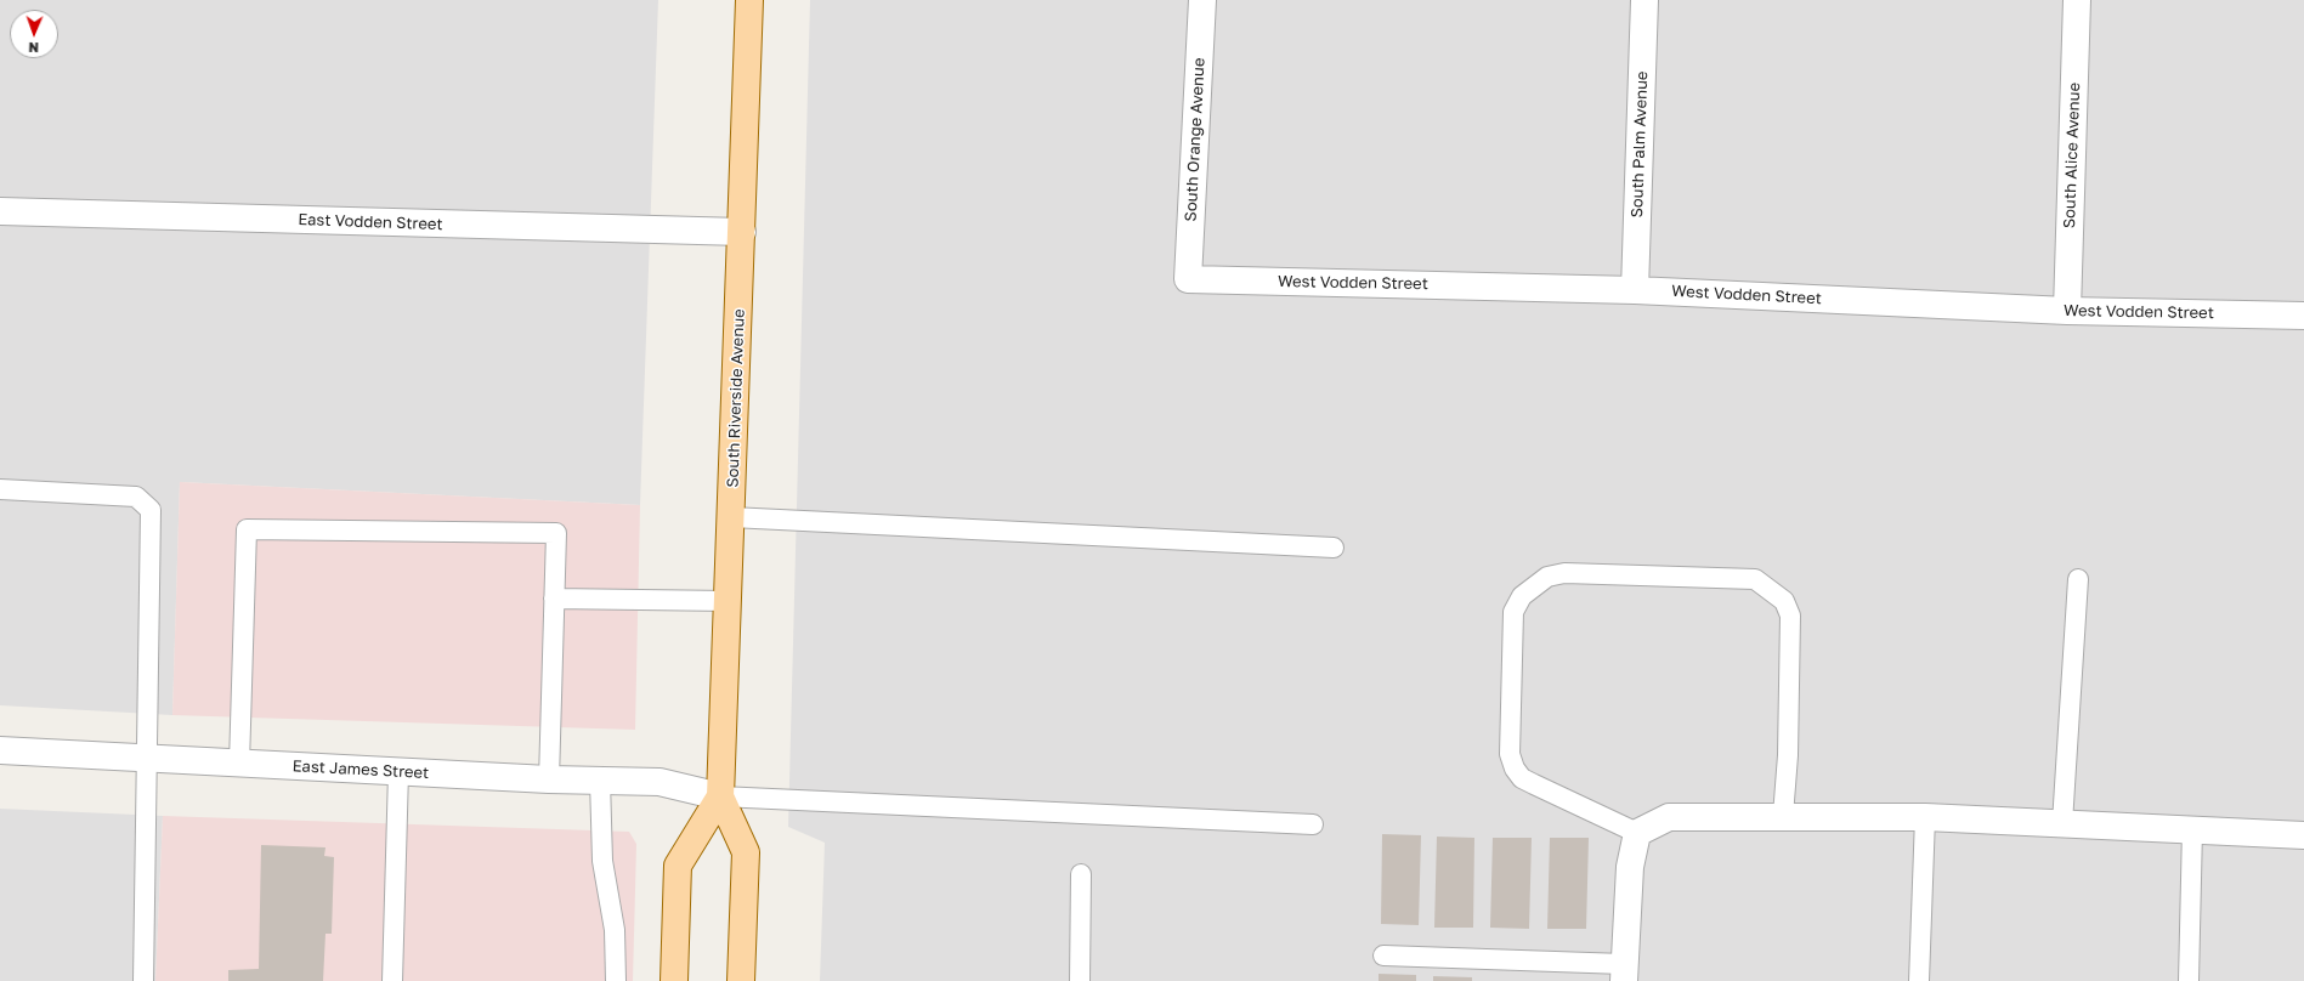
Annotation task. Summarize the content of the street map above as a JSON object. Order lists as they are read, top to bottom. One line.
{"streets":{"main road":["South Riverside Avenue"],"street":["South Orange Avenue","South Palm Avenue","South Alice Avenue","East Vodden Street","West Vodden Street","East James Street"]},"crossings":[["South Orange Avenue","West Vodden Street"],["South Palm Avenue","West Vodden Street"],["South Alice Avenue","West Vodden Street"],["East Vodden Street","South Riverside Avenue"],["South Riverside Avenue","East James Street"]],"north":"bottom"}
